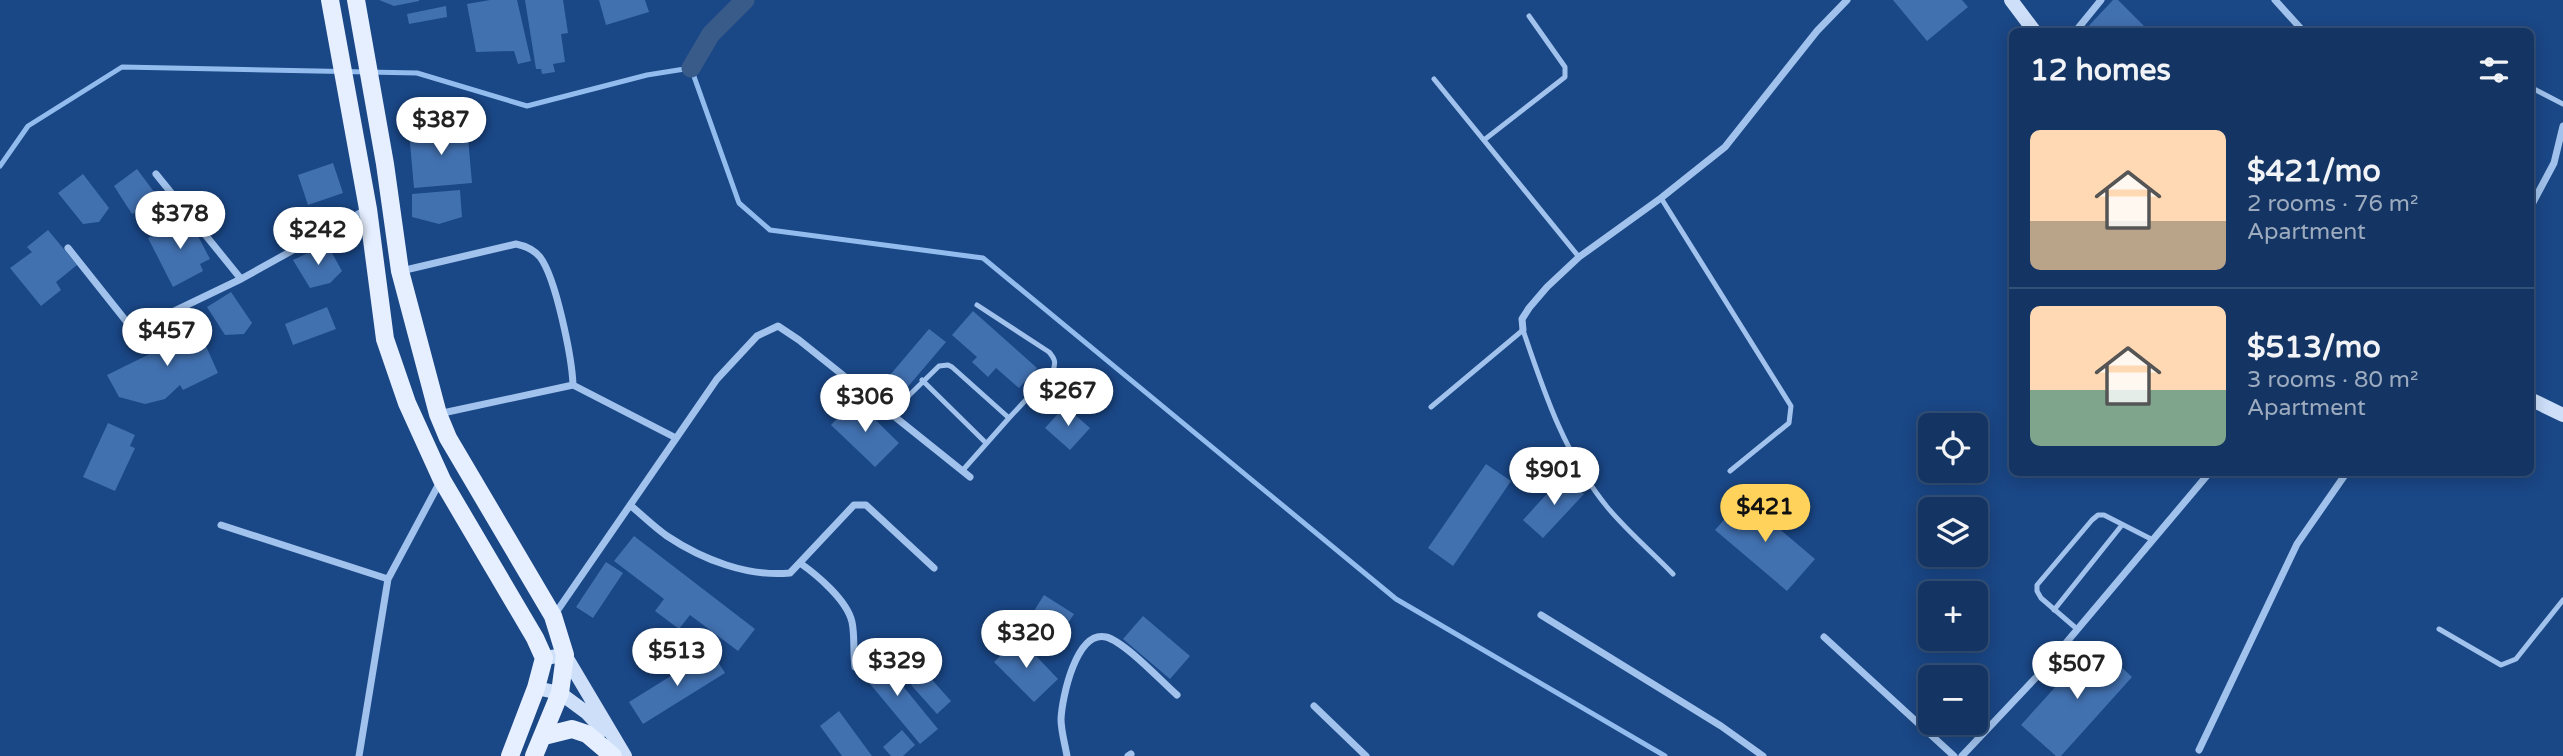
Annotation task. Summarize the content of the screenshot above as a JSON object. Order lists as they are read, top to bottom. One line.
{"page":{"heading":"12 homes","price":["$387","$378","$242","$457","$267","$306","$901","$421","$320","$513","$329","$507"],"list":[{"name":"$421/mo","note":"2 rooms · 76 m² · Apartment"},{"name":"$513/mo","note":"3 rooms · 80 m² · Apartment"}],"map_buttons":["+","−"]}}
